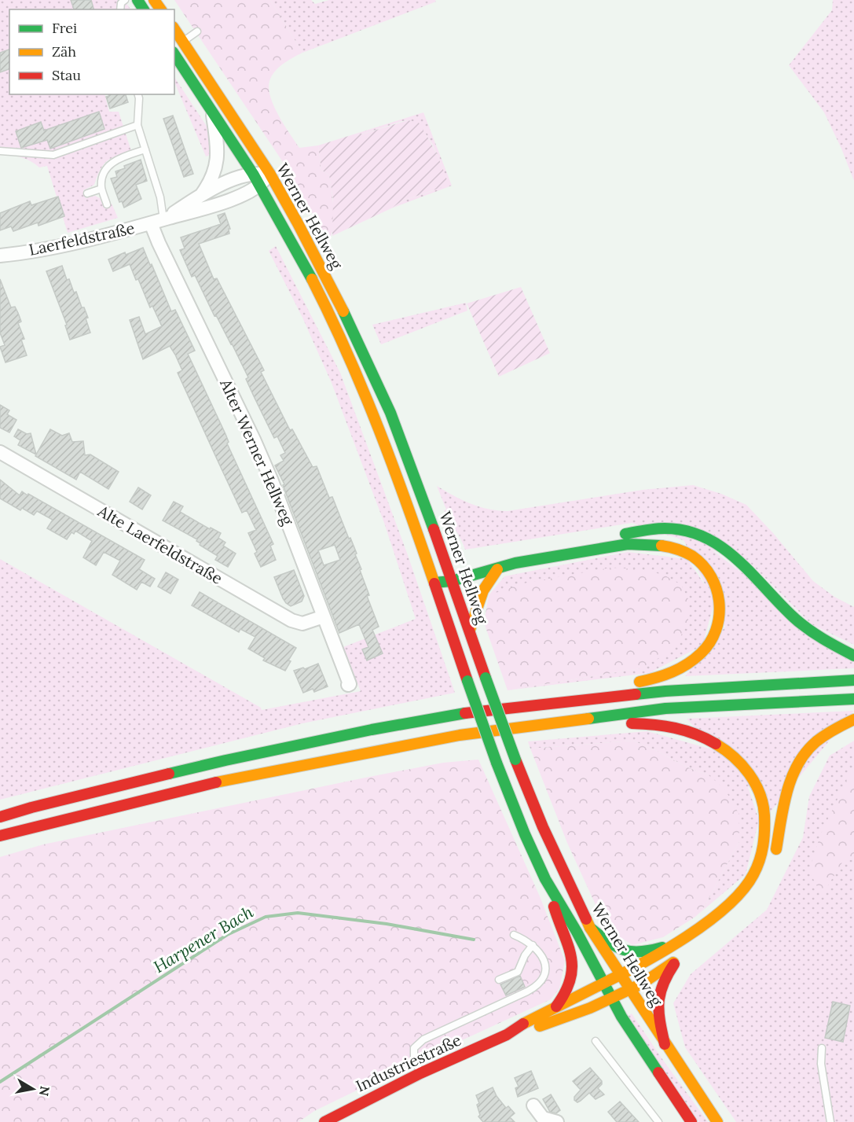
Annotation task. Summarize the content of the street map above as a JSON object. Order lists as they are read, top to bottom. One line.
{"streets":{"main road":["Werner Hellweg","Industriestraße"],"street":["Laerfeldstraße","Alter Werner Hellweg","Alte Laerfeldstraße"]},"crossings":[["Werner Hellweg","Laerfeldstraße"],["Werner Hellweg","Industriestraße"],["Laerfeldstraße","Alter Werner Hellweg"],["Alter Werner Hellweg","Alte Laerfeldstraße"]],"water":["Harpener Bach"],"legend":["Frei","Zäh","Stau"],"north":"right"}
